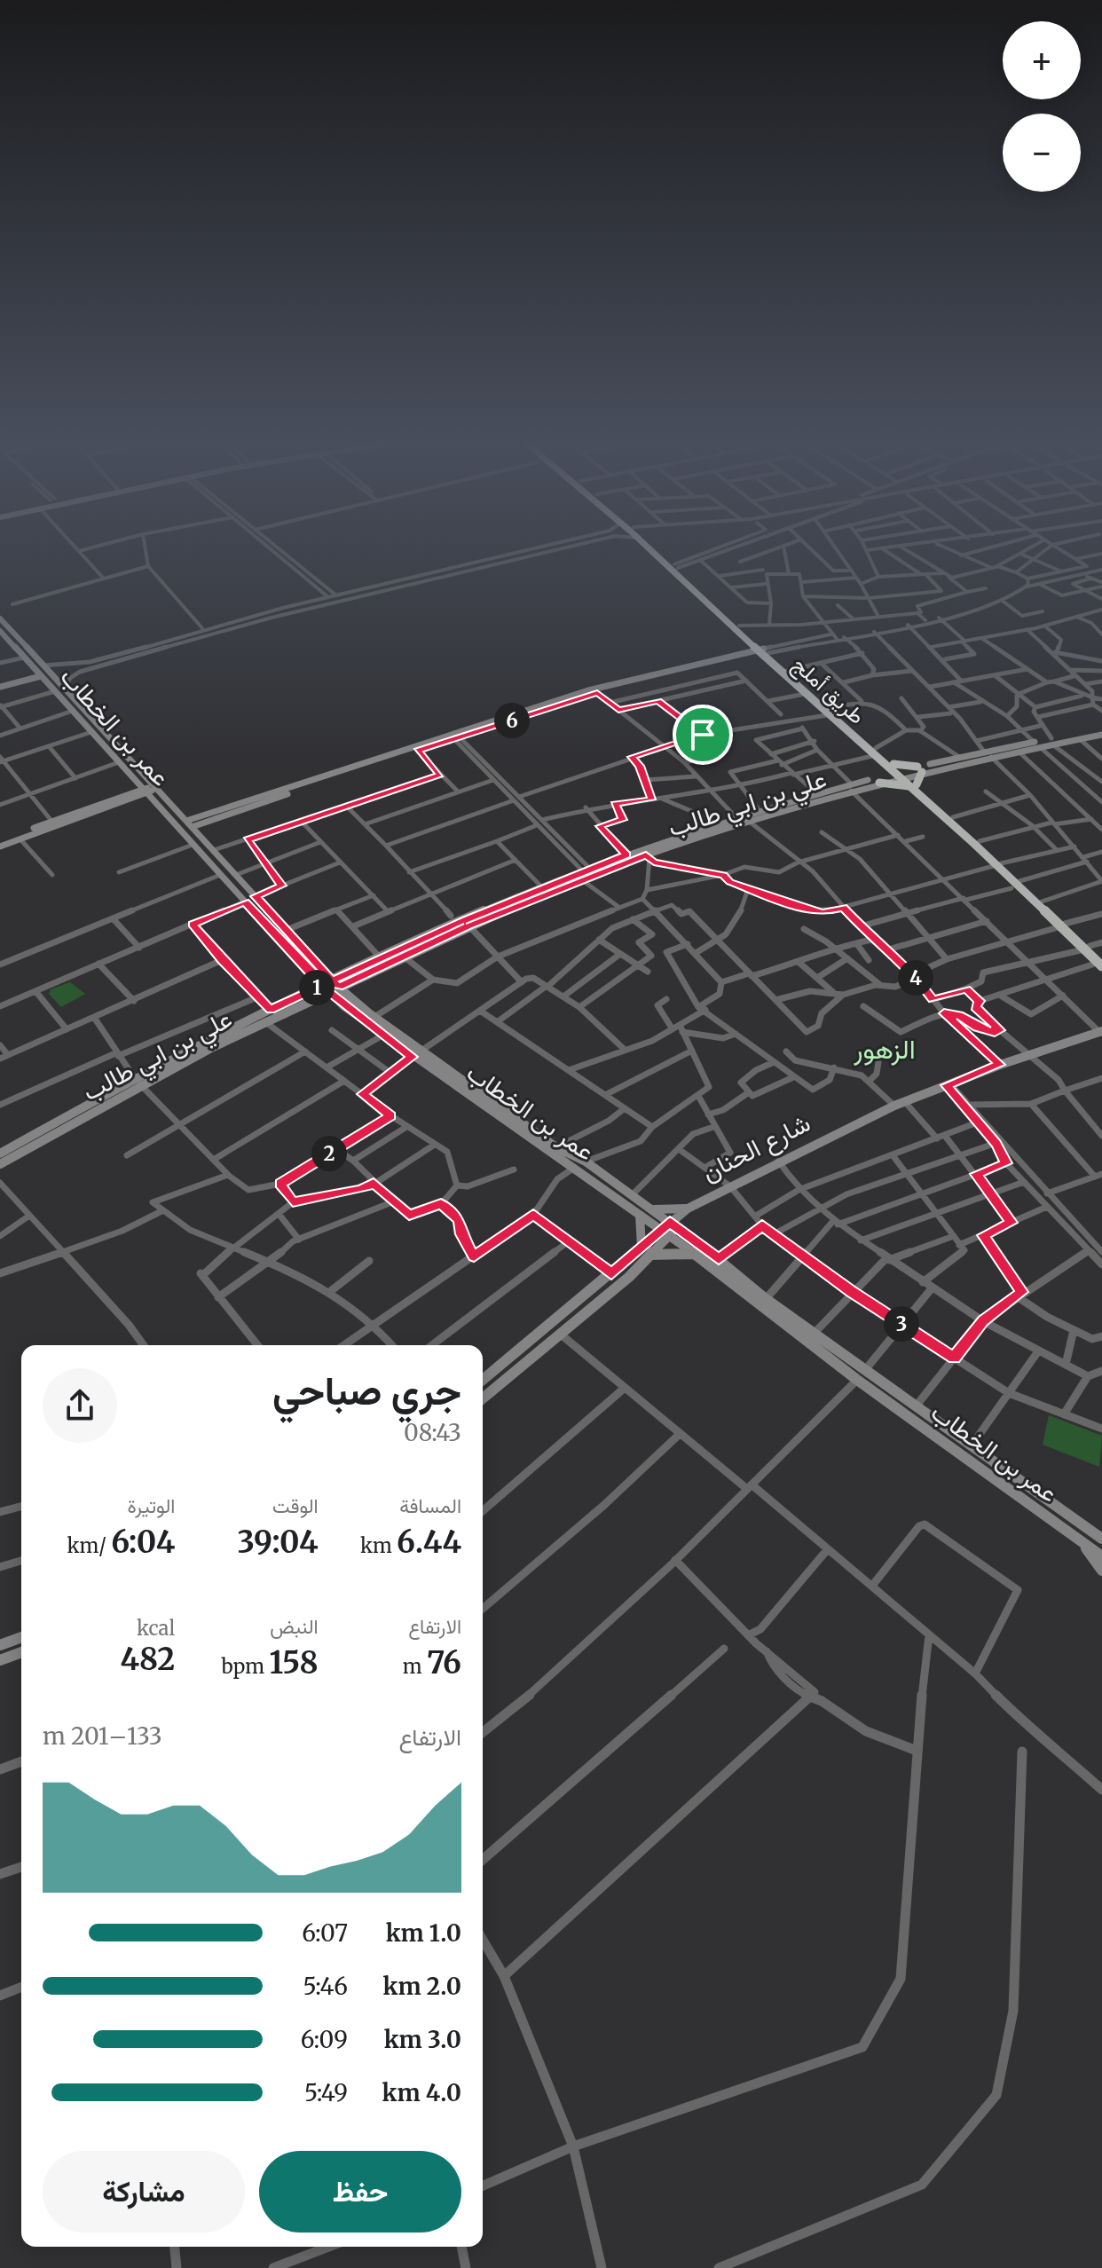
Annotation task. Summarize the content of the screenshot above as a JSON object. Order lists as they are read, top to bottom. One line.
{"streets":{"highway":["طريق أملج"],"street":["عمر بن الخطاب","علي بن ابي طالب","شارع الحنان"]},"crossings":[["طريق أملج","علي بن ابي طالب"],["عمر بن الخطاب","علي بن ابي طالب"],["عمر بن الخطاب","شارع الحنان"]],"districts":["الزهور"],"page":{"map_buttons":["+","−"],"pins":["6","4","1","2","3"],"heading":["جري صباحي","08:43"],"stats":[["المسافة","6.44 km"],["الوقت","39:04"],["الوتيرة","6:04 /km"],["الارتفاع","76 m"],["النبض","158 bpm"],["kcal","482"]],"chart":["الارتفاع","133–201 m"],"list":[{"name":"1.0 km","note":"6:07"},{"name":"2.0 km","note":"5:46"},{"name":"3.0 km","note":"6:09"},{"name":"4.0 km","note":"5:49"}],"buttons":["حفظ","مشاركة"]}}
